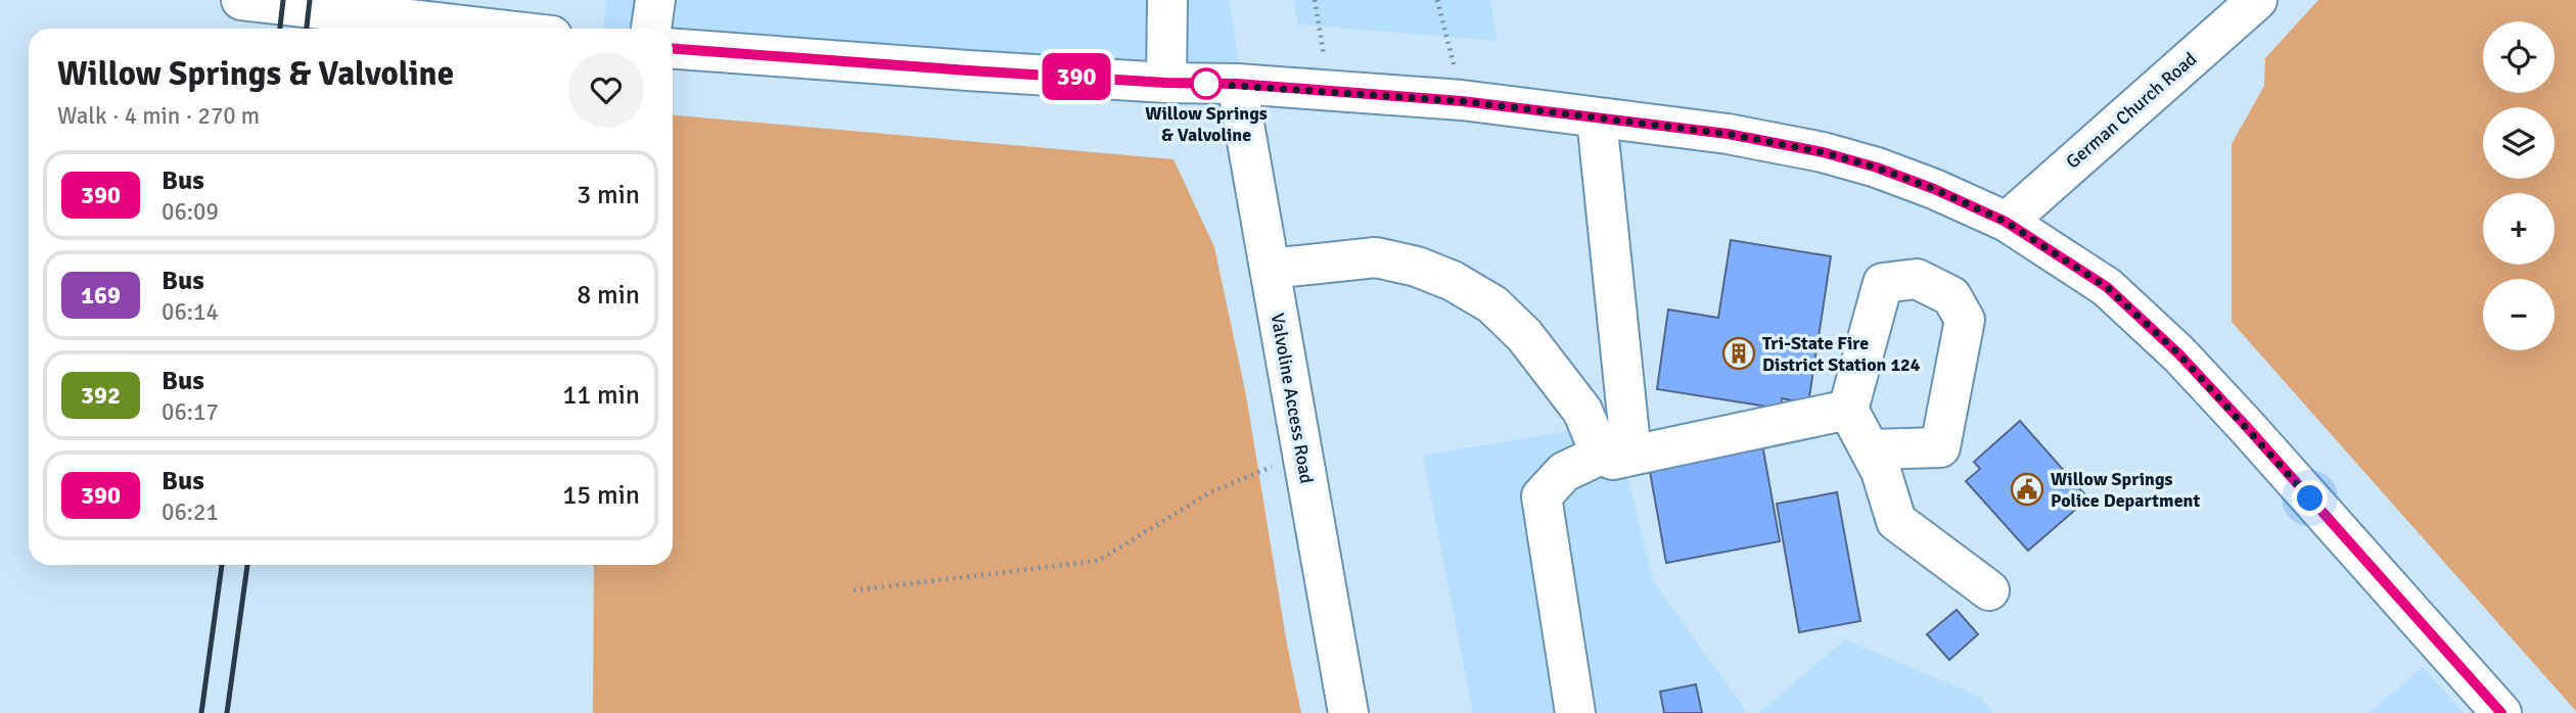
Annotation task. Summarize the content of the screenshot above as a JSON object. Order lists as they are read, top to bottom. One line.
{"streets":{"main road":["German Church Road","Valvoline Access Road"]},"places":{"other":["Willow Springs & Valvoline"],"building":["Tri-State Fire District Station 124"],"public building":["Willow Springs Police Department"]},"lines":["bus line 390"],"page":{"on_map":"390","map_buttons":["+","−"],"heading":["Willow Springs & Valvoline","Walk · 4 min · 270 m"],"list":[{"mark":"390","name":"Bus","note":"06:09","value":"3 min"},{"mark":"169","name":"Bus","note":"06:14","value":"8 min"},{"mark":"392","name":"Bus","note":"06:17","value":"11 min"},{"mark":"390","name":"Bus","note":"06:21","value":"15 min"}]}}
